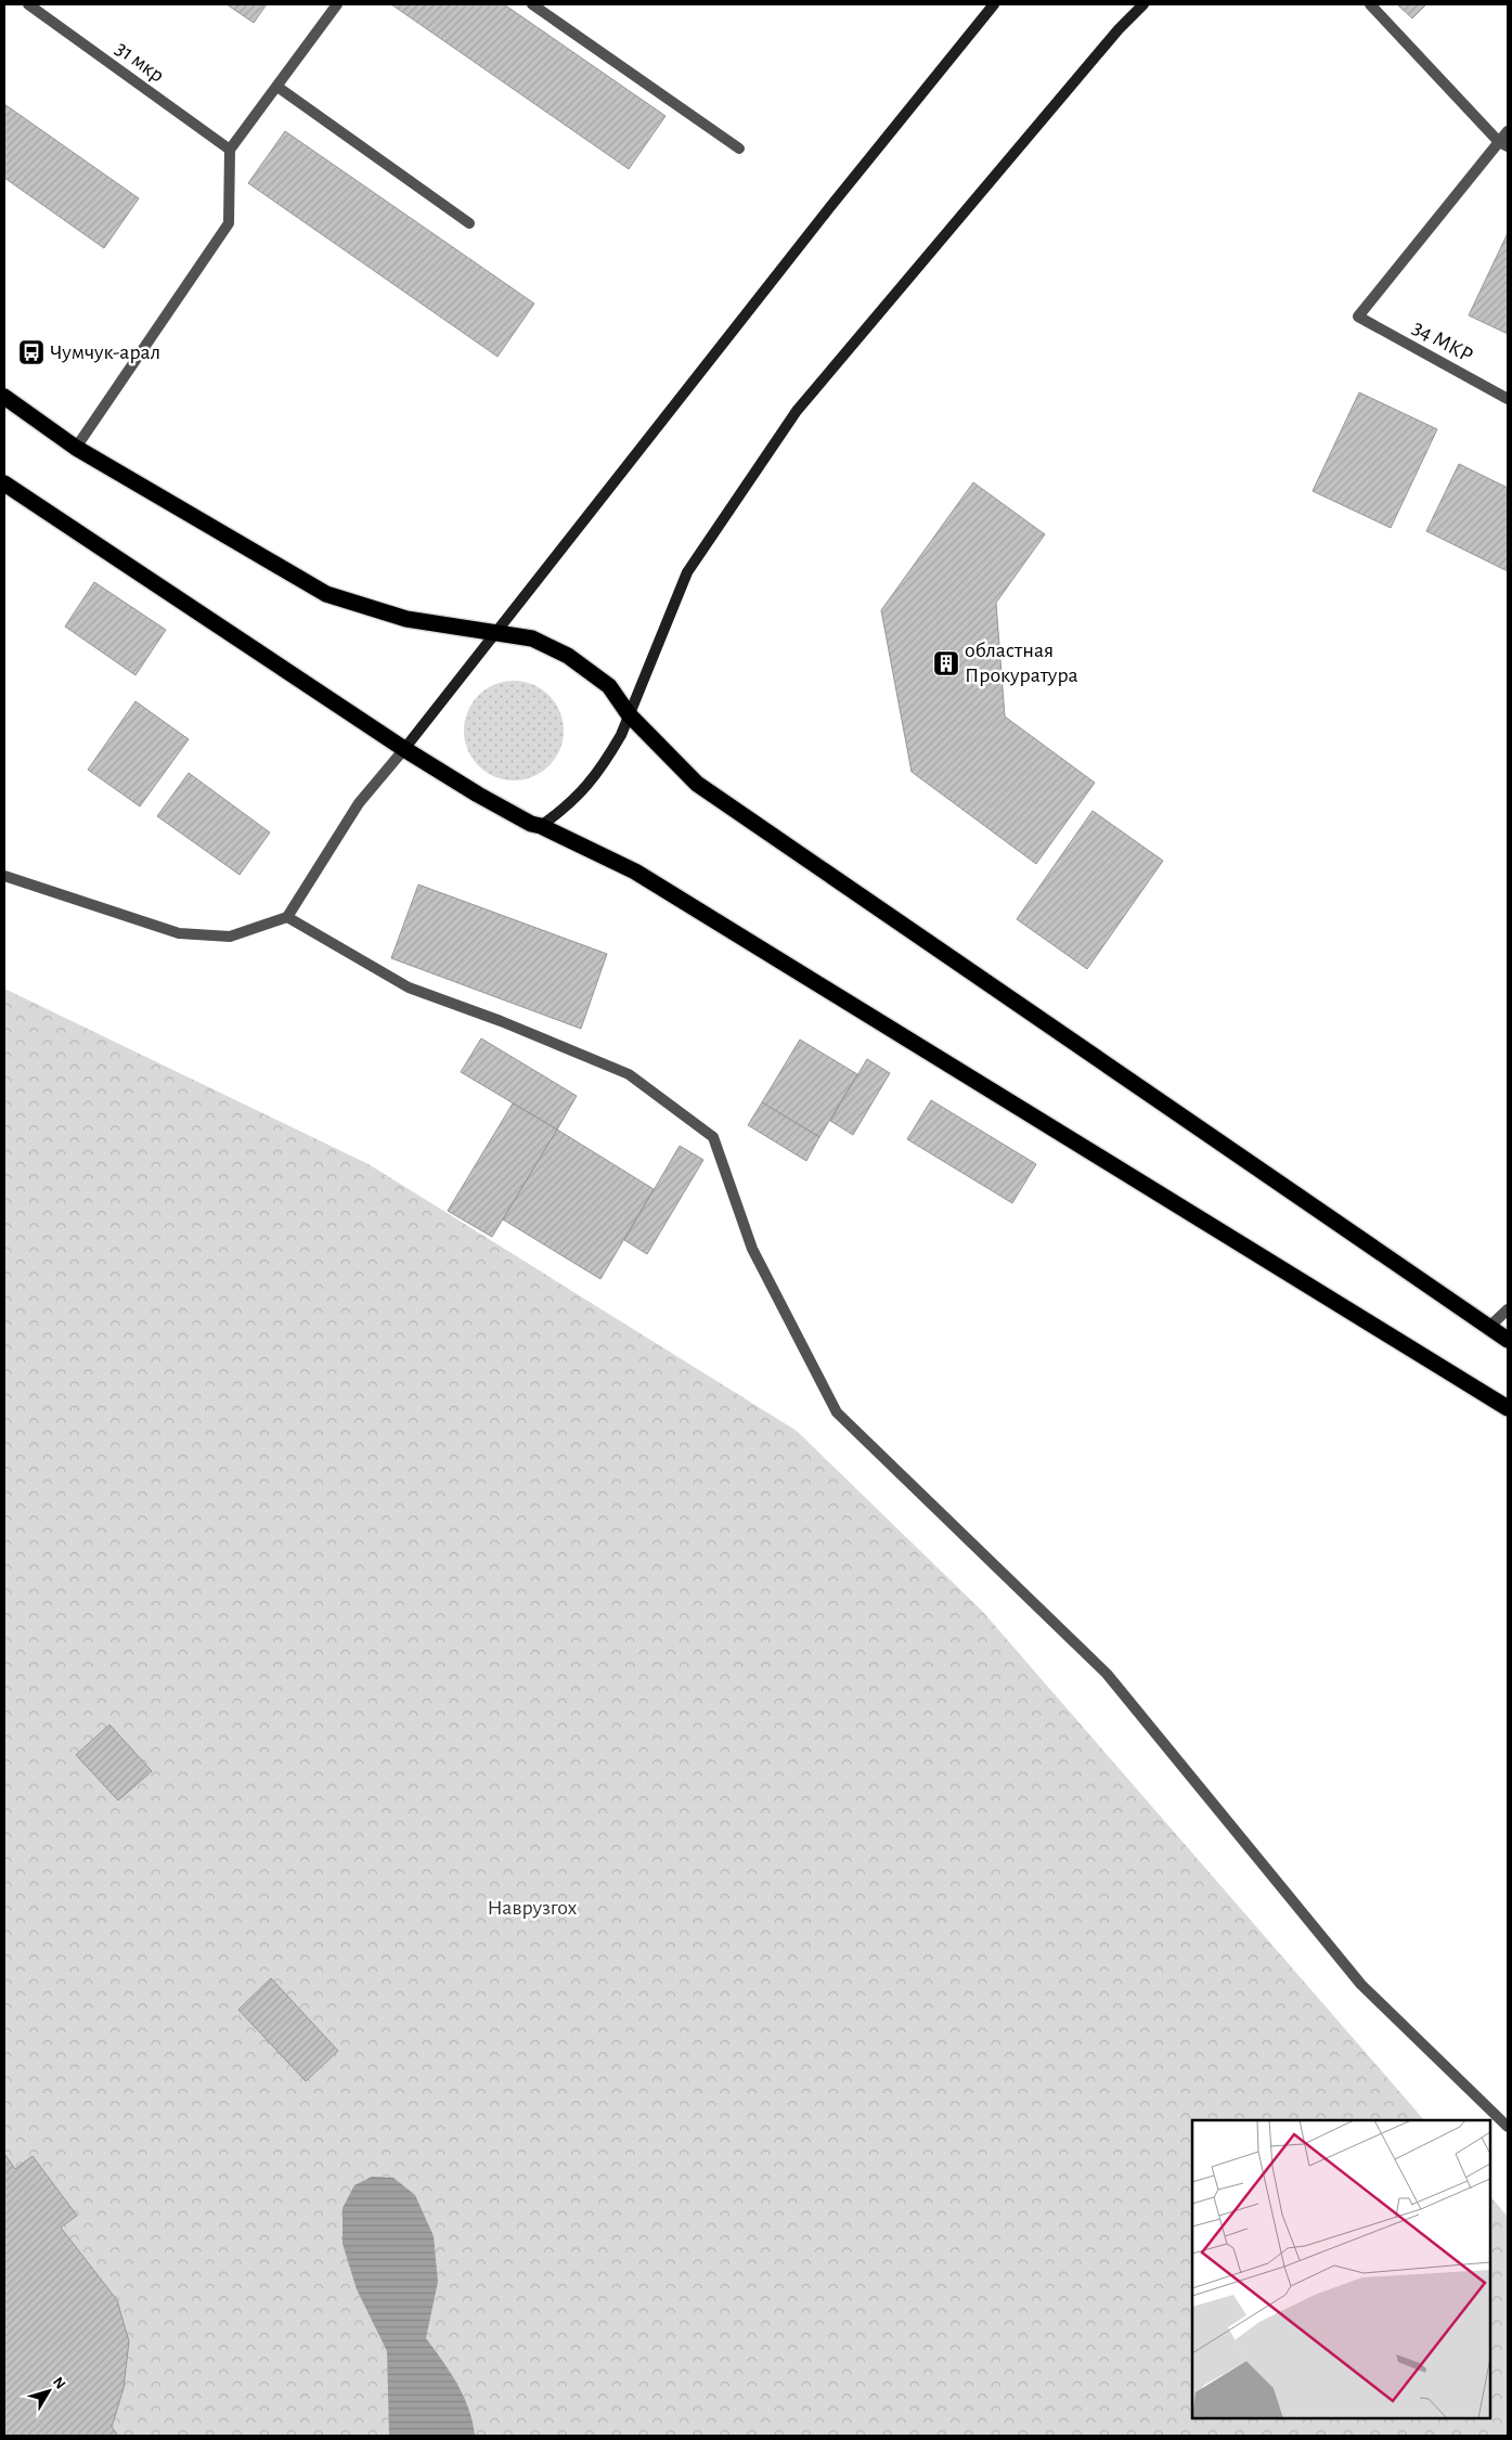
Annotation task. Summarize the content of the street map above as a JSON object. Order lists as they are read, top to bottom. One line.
{"streets":{"street":["31 мкр","34 МКР"]},"parks":["Наврузгох"],"places":{"bus stop":["Чумчук-арал"],"building":["областная Прокуратура"]},"north":"top right"}
